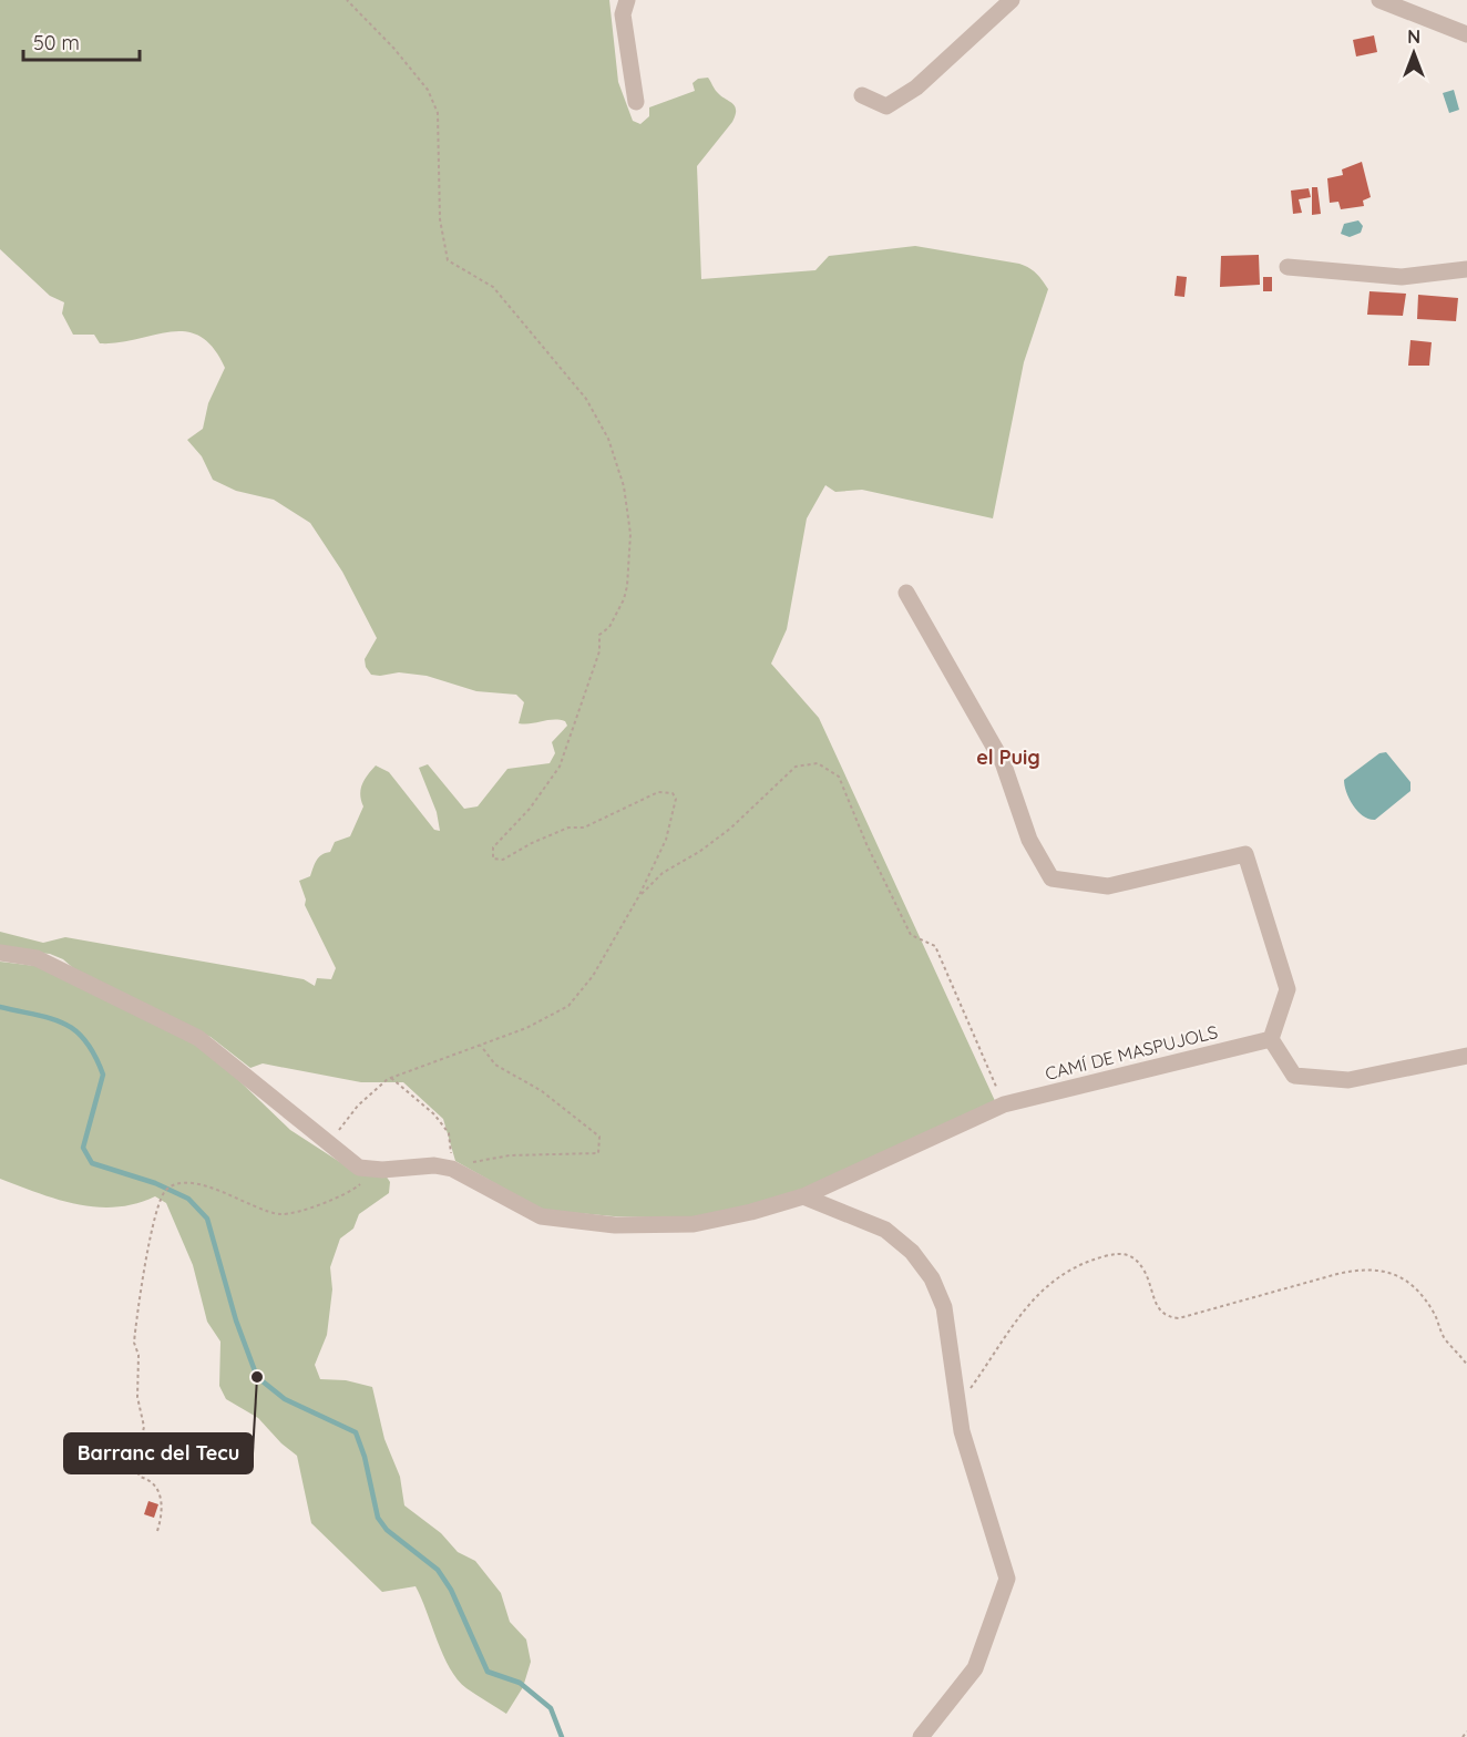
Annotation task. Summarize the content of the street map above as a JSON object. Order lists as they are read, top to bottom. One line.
{"streets":{"street":["CAMÍ DE MASPUJOLS"]},"districts":["el Puig"],"places":["Barranc del Tecu"],"scale_bar":"50 m","north":"top"}
